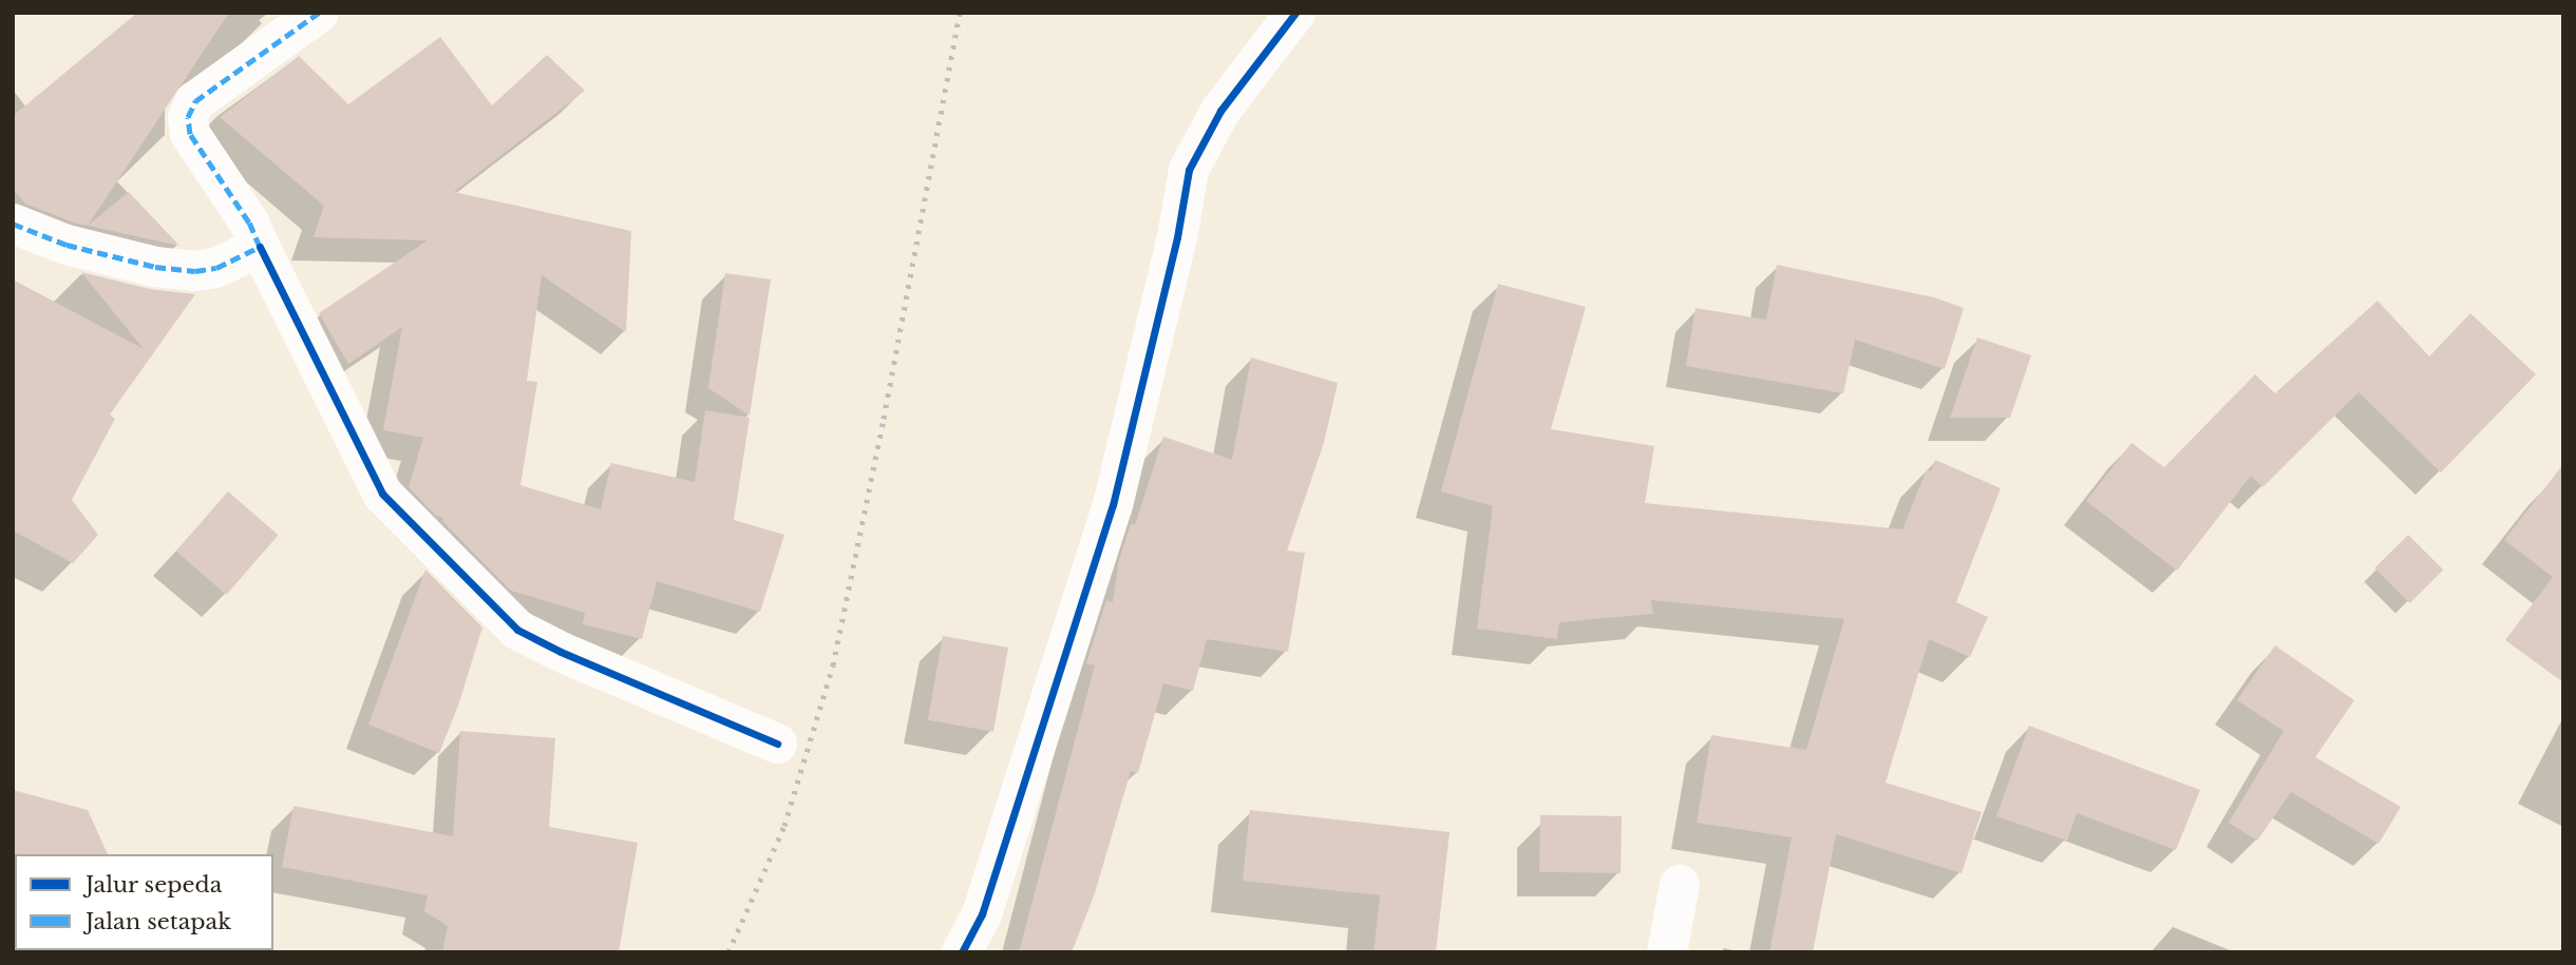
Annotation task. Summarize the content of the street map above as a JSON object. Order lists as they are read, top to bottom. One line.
{"legend":["Jalur sepeda","Jalan setapak"]}
